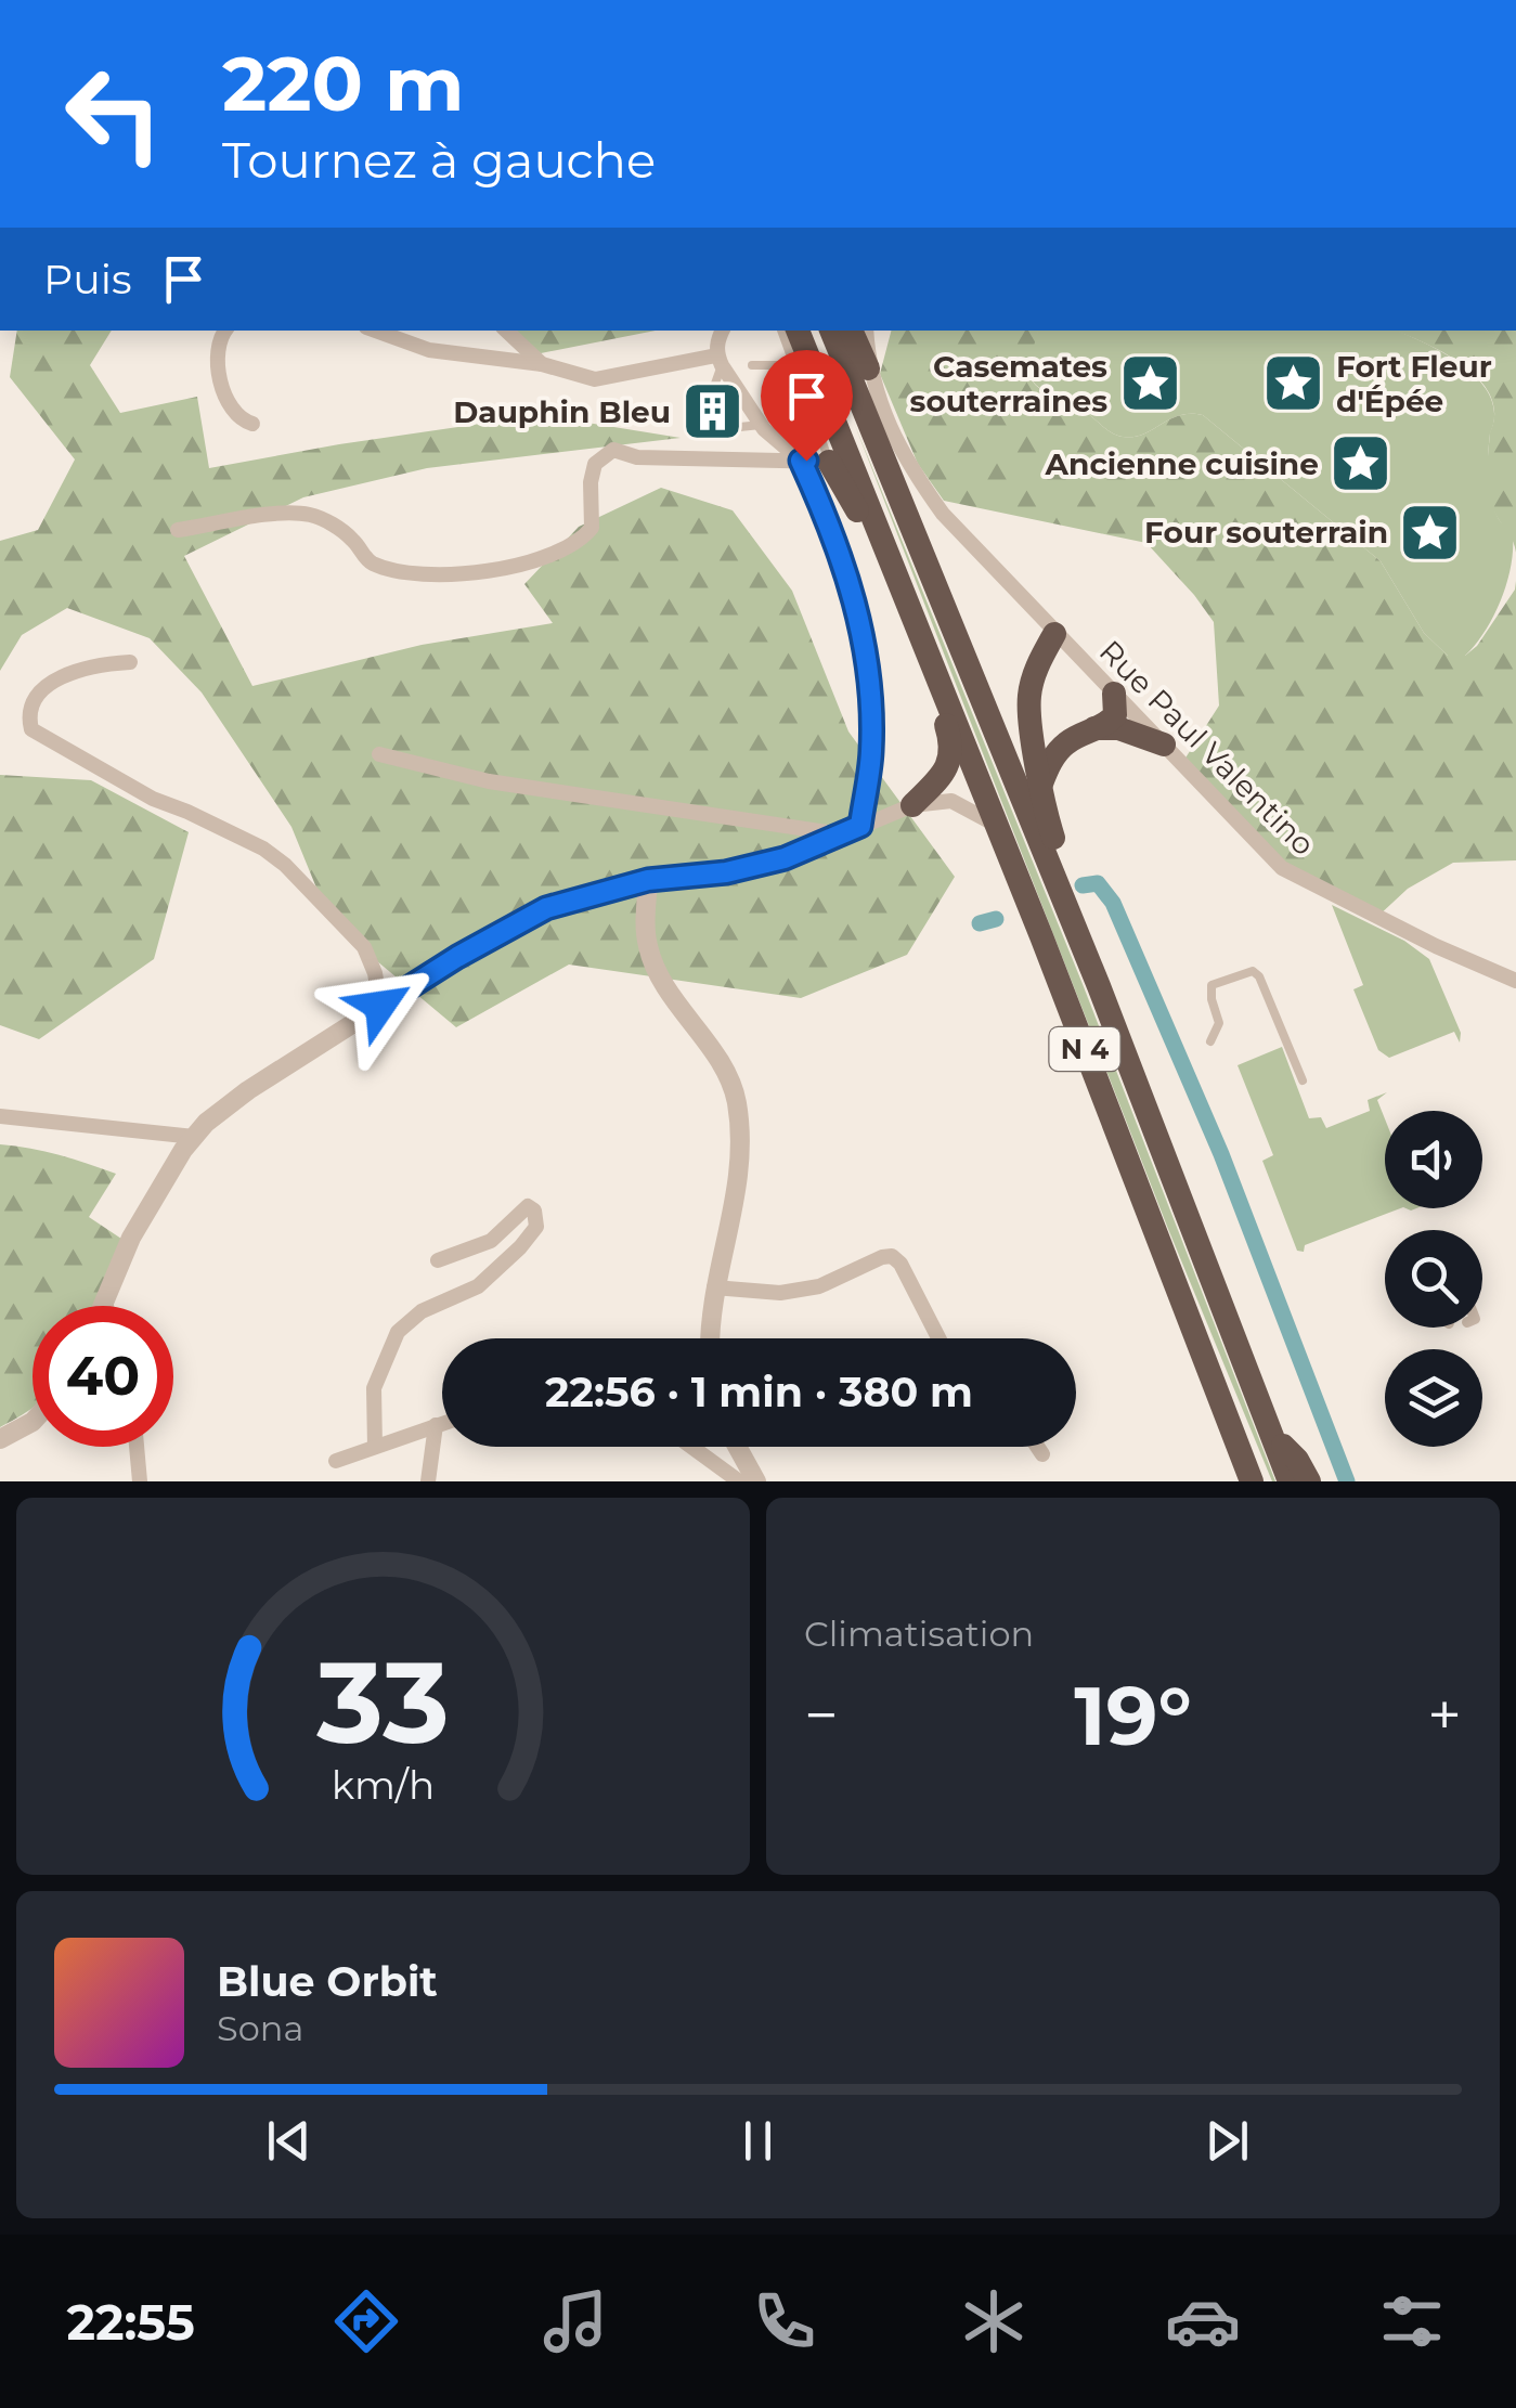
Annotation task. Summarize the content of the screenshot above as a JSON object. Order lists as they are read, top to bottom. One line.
{"streets":{"highway":["N 4"],"street":["Rue Paul Valentino"]},"places":{"place":["Casemates souterraines","Fort Fleur d'Épée","Ancienne cuisine","Four souterrain"],"building":["Dauphin Bleu"]},"page":{"turn":["220 m","Tournez à gauche"],"then":"Puis","limit":"40","trip":"22:56 · 1 min · 380 m","tile":"Climatisation","heat":["−","19°","+"],"song":["Blue Orbit","Sona"],"tabs":"22:55","gauge":["33","km/h"]}}
